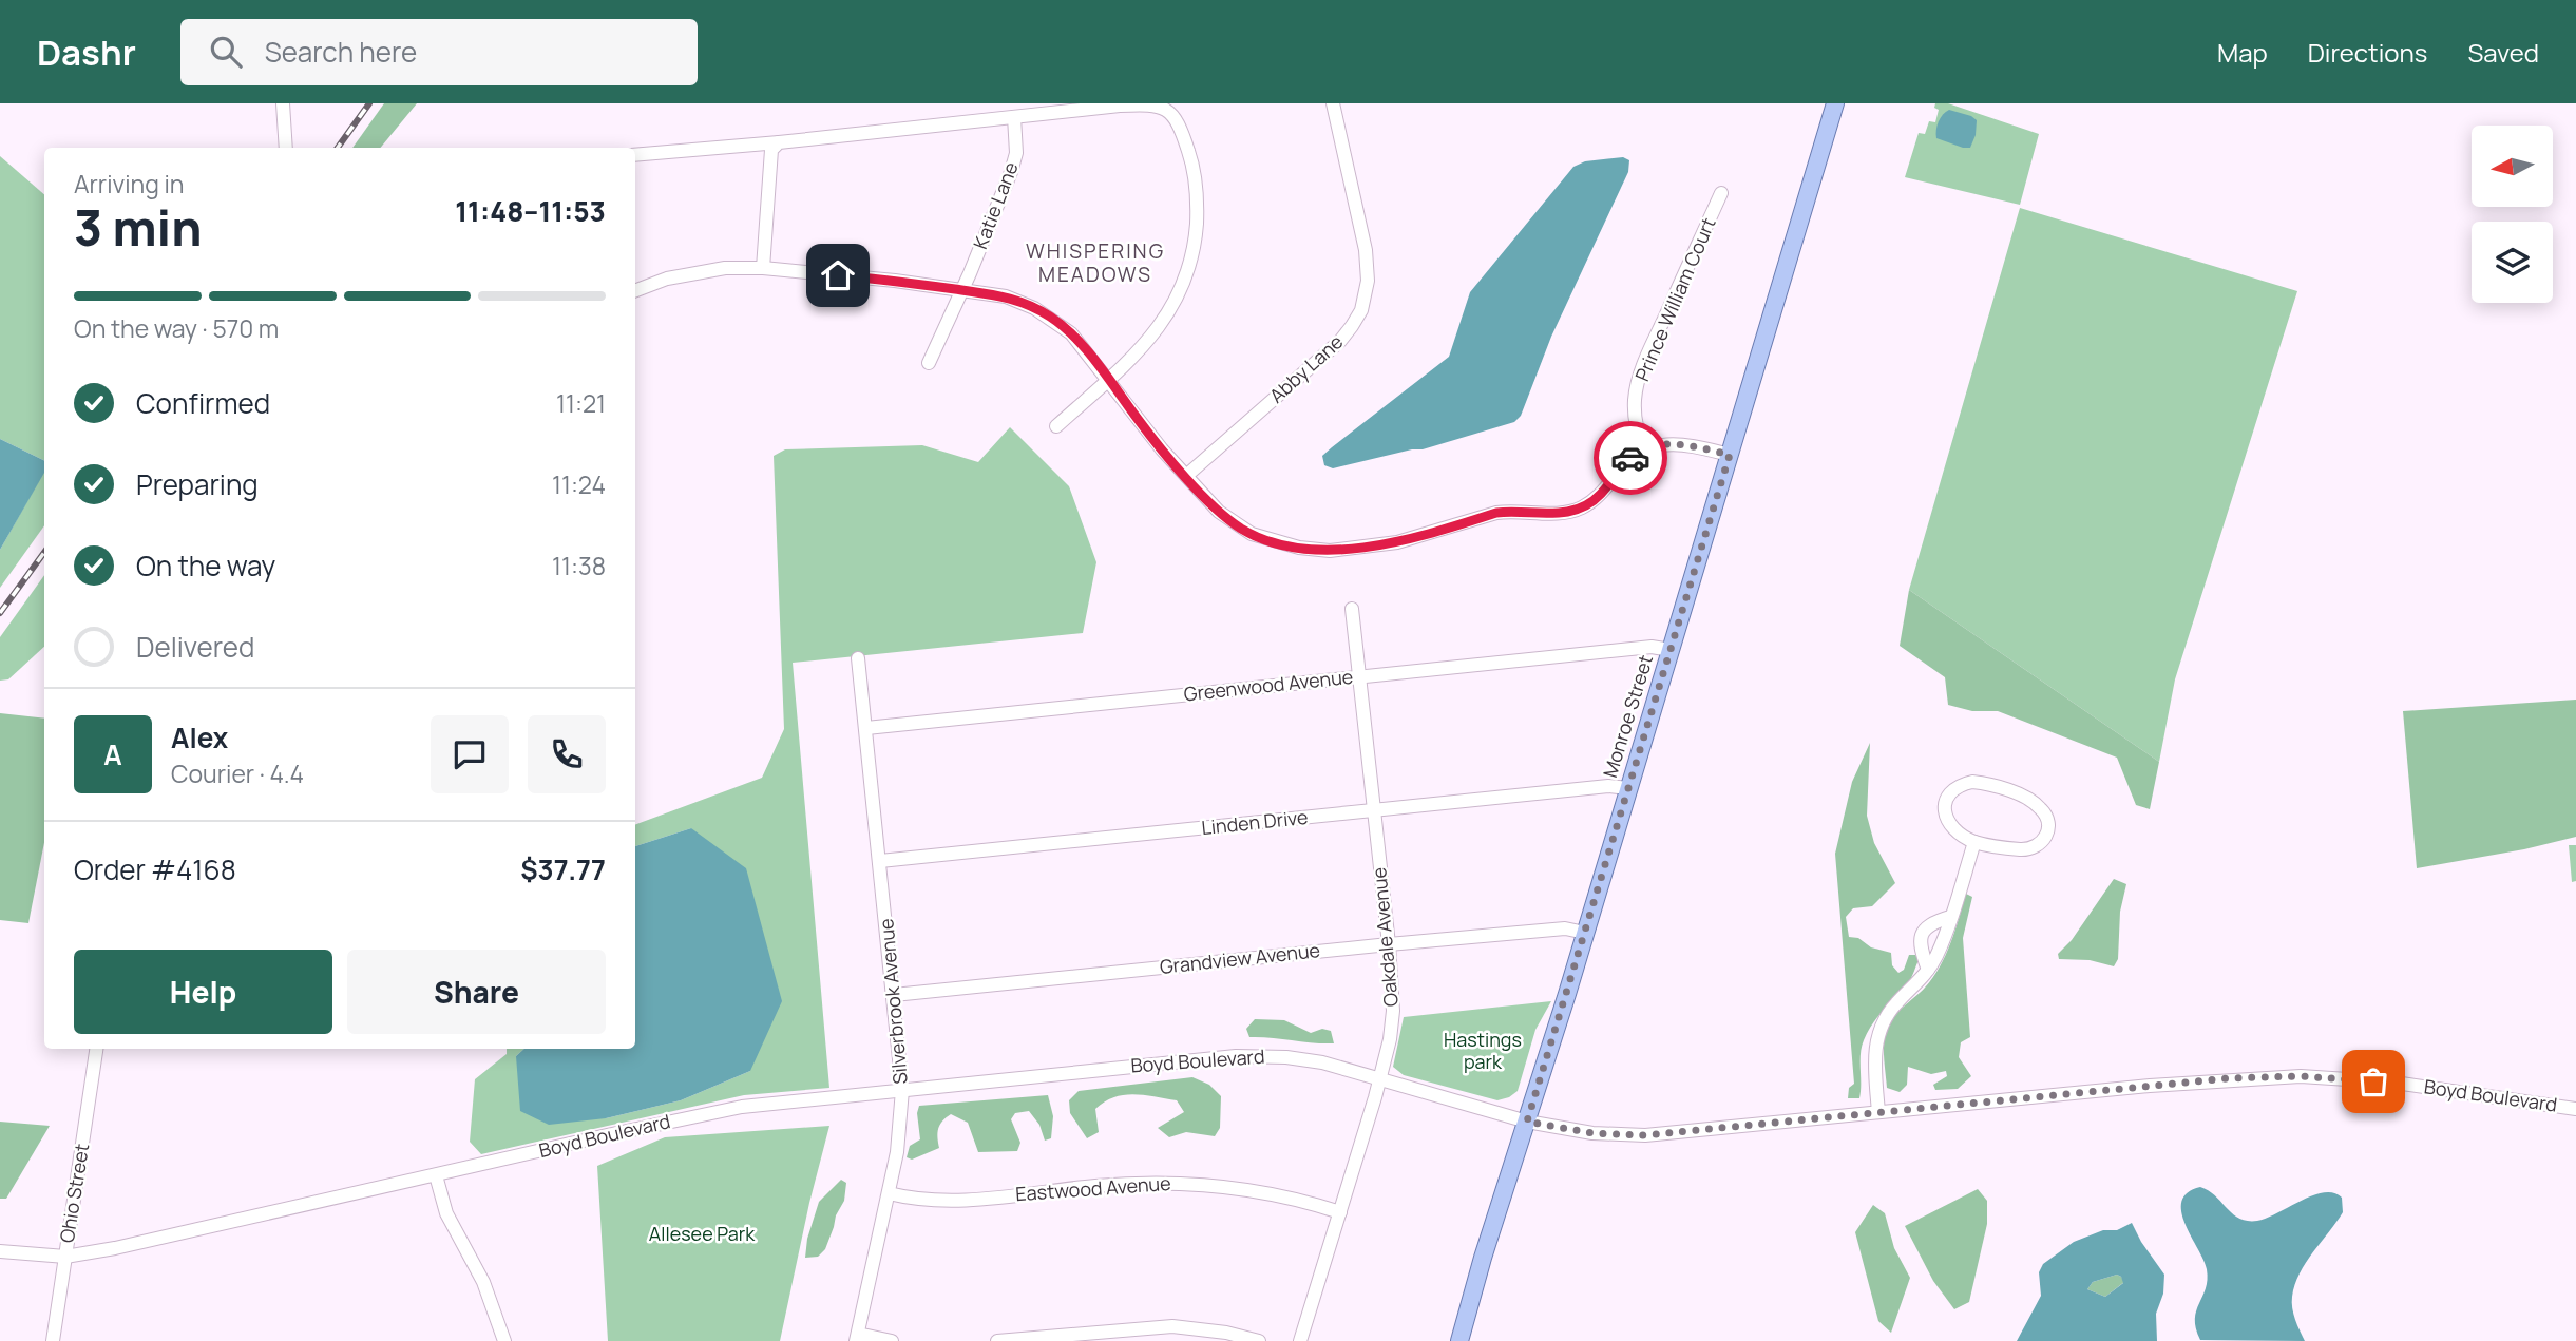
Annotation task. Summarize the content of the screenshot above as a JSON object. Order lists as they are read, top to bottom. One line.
{"streets":{"main road":["Monroe Street"],"street":["Katie Lane","Prince William Court","Abby Lane","Greenwood Avenue","Linden Drive","Oakdale Avenue","Grandview Avenue","Silverbrook Avenue","Boyd Boulevard","Eastwood Avenue","Ohio Street"]},"crossings":[["Greenwood Avenue","Monroe Street"],["Greenwood Avenue","Oakdale Avenue"],["Greenwood Avenue","Silverbrook Avenue"],["Monroe Street","Linden Drive"],["Monroe Street","Grandview Avenue"],["Monroe Street","Boyd Boulevard"],["Linden Drive","Oakdale Avenue"],["Linden Drive","Silverbrook Avenue"],["Oakdale Avenue","Grandview Avenue"],["Oakdale Avenue","Boyd Boulevard"],["Oakdale Avenue","Eastwood Avenue"],["Grandview Avenue","Silverbrook Avenue"],["Silverbrook Avenue","Boyd Boulevard"],["Silverbrook Avenue","Eastwood Avenue"],["Boyd Boulevard","Ohio Street"]],"districts":["WHISPERING MEADOWS"],"parks":["Hastings park","Allesee Park"],"north":"left","page":{"header":"Dashr","search":"Search here","nav":["Map","Directions","Saved"],"heading":["3 min","Arriving in","11:48–11:53"],"panel":["Alex","Courier · 4.4","Order #4168","$37.77"],"bar":"On the way · 570 m","list":[["Confirmed","11:21"],["Preparing","11:24"],["On the way","11:38"],"Delivered"],"round":"A","buttons":["Help","Share"]}}
